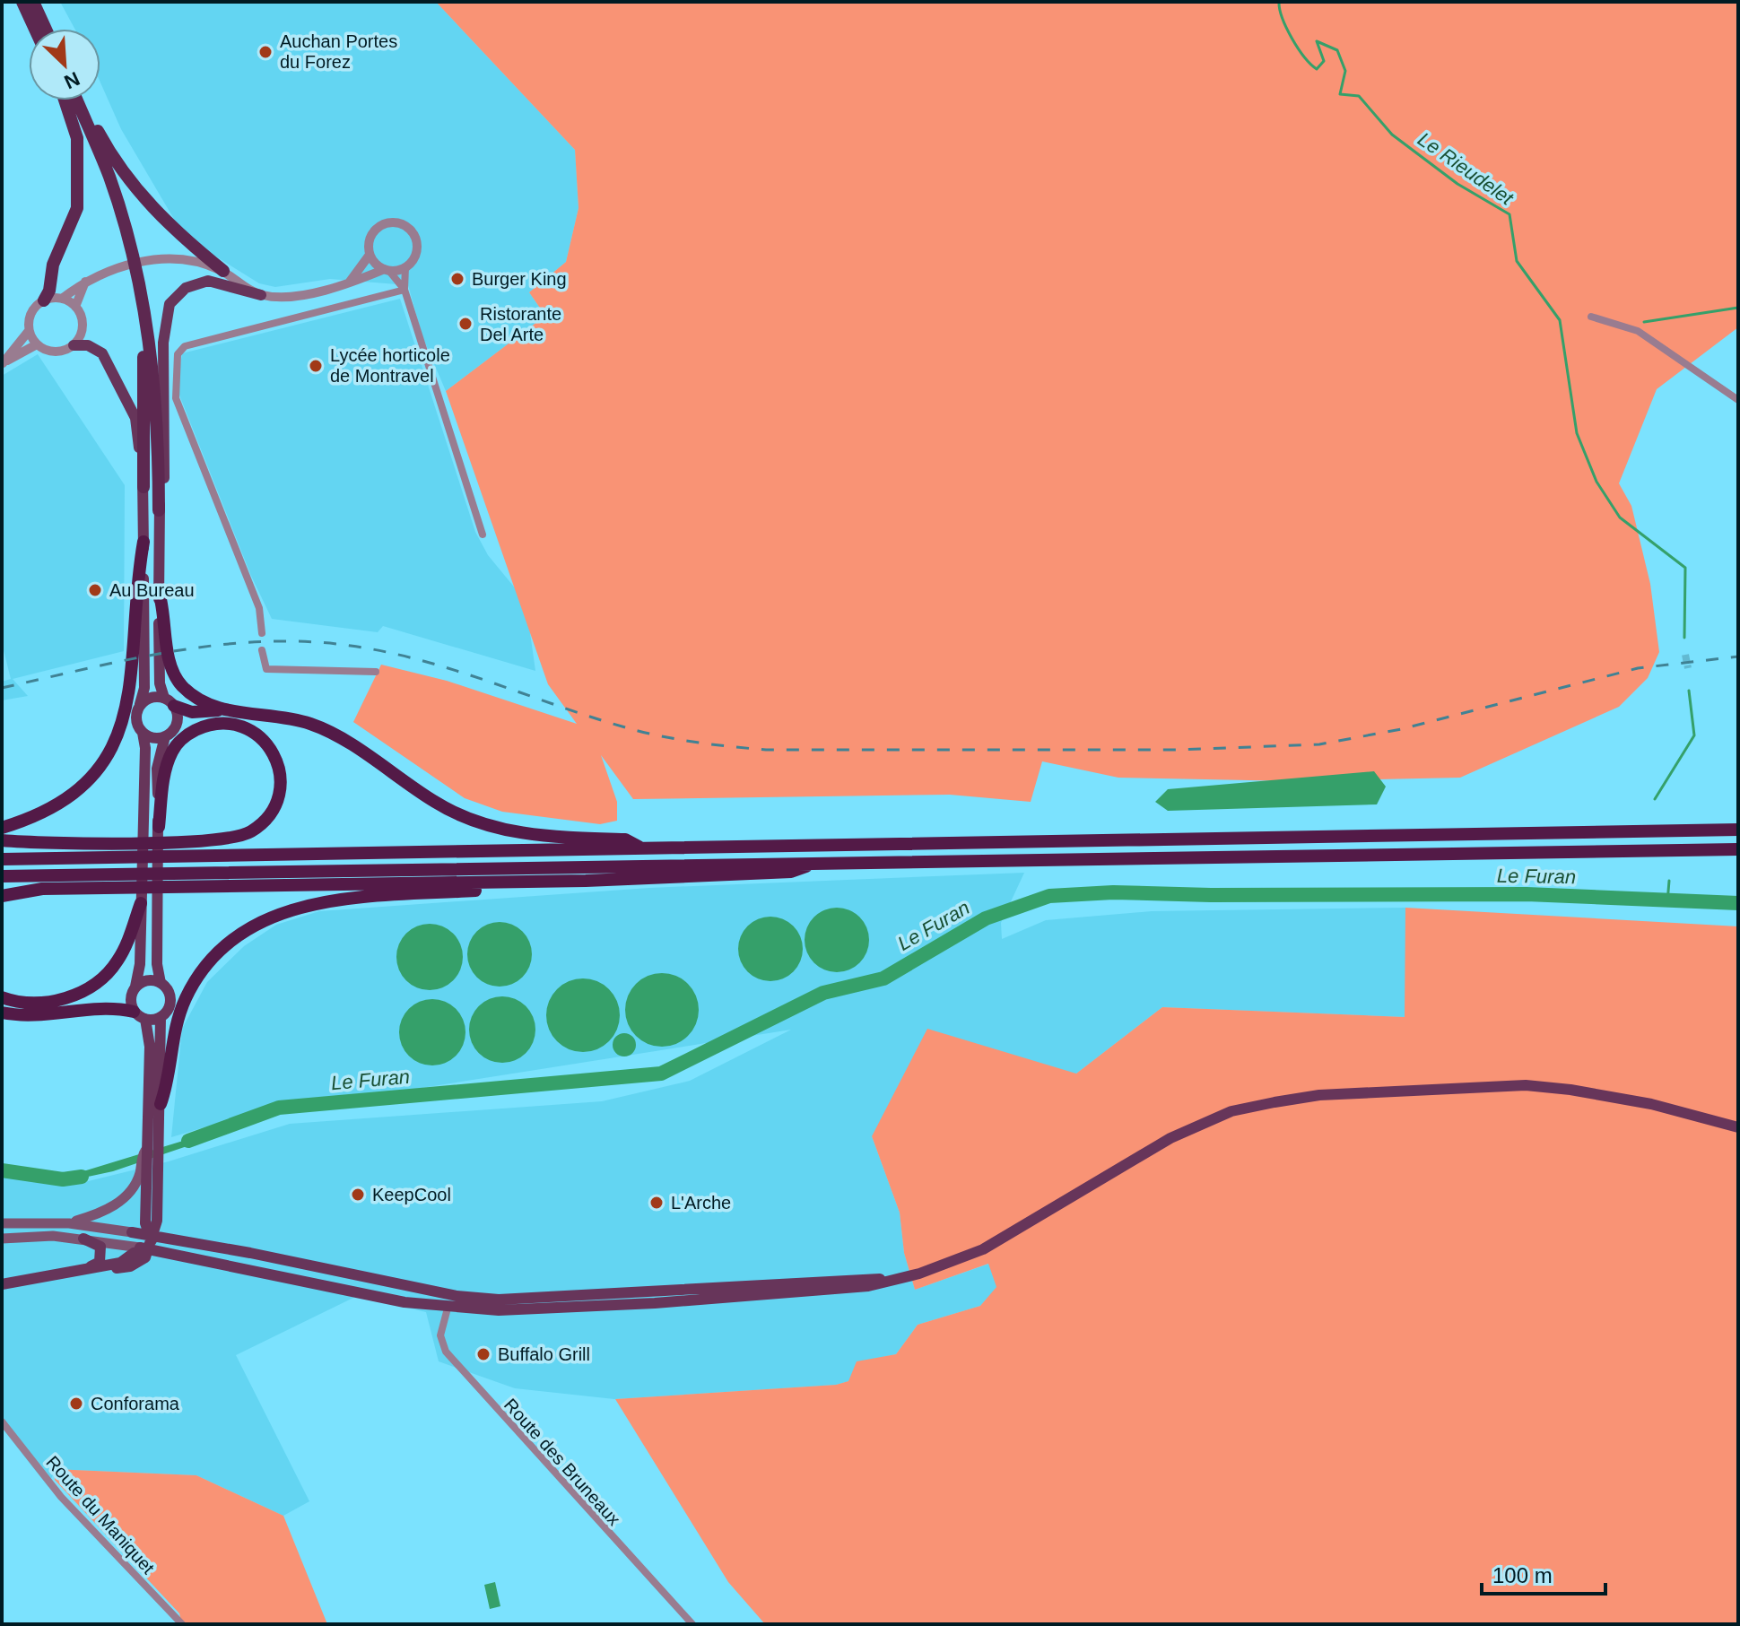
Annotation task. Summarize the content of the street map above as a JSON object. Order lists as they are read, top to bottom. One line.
{"streets":{"street":["Route des Bruneaux","Route du Maniquet"]},"water":["Le Rieudelet","Le Furan"],"places":["Auchan Portes du Forez","Burger King","Ristorante Del Arte","Lycée horticole de Montravel","Au Bureau","KeepCool","L'Arche","Buffalo Grill","Conforama"],"scale_bar":"100 m","north":"bottom right"}
